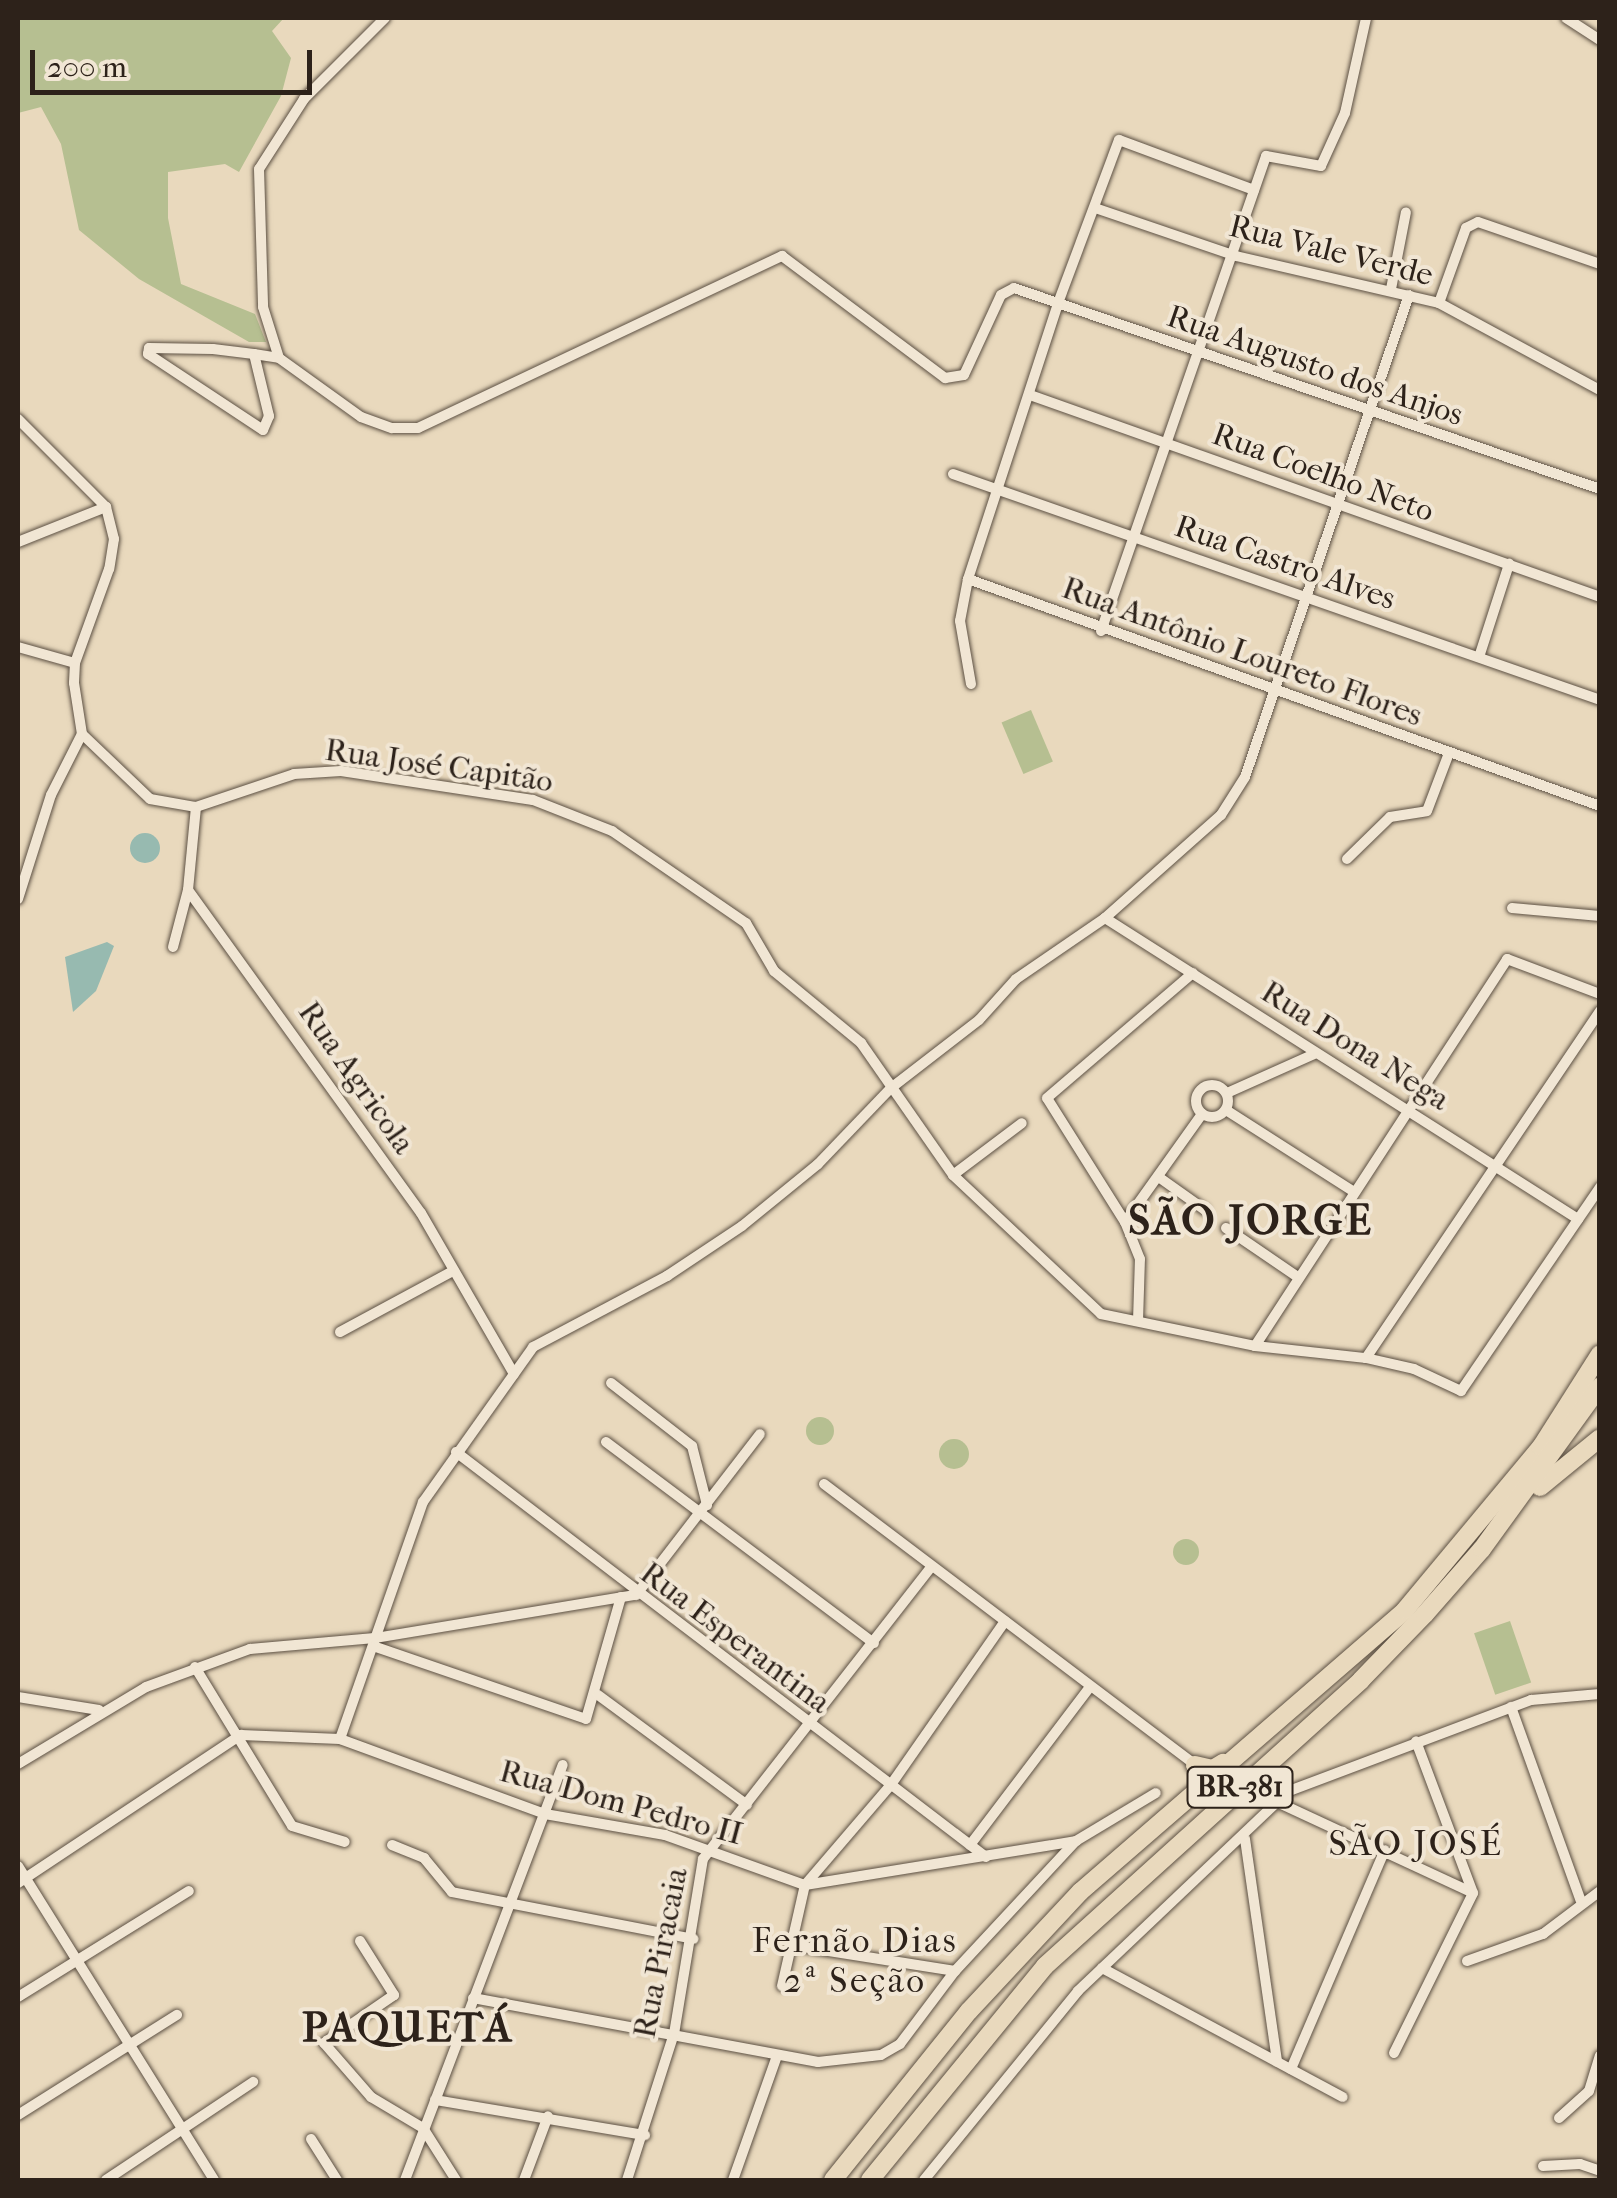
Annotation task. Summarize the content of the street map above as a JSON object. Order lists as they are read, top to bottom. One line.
{"streets":{"highway":["BR-381"],"street":["Rua Vale Verde","Rua Augusto dos Anjos","Rua Coelho Neto","Rua Castro Alves","Rua Antônio Loureto Flores","Rua José Capitão","Rua Dona Nega","Rua Agricola","Rua Esperantina","Rua Dom Pedro II","Rua Piracaia"]},"crossings":[["Rua José Capitão","Rua Dona Nega"],["Rua Esperantina","Rua Piracaia"],["Rua Dom Pedro II","Rua Piracaia"]],"districts":["SÃO JORGE","SÃO JOSÉ","Fernão Dias 2ª Seção","PAQUETÁ"],"scale_bar":"200 m"}
